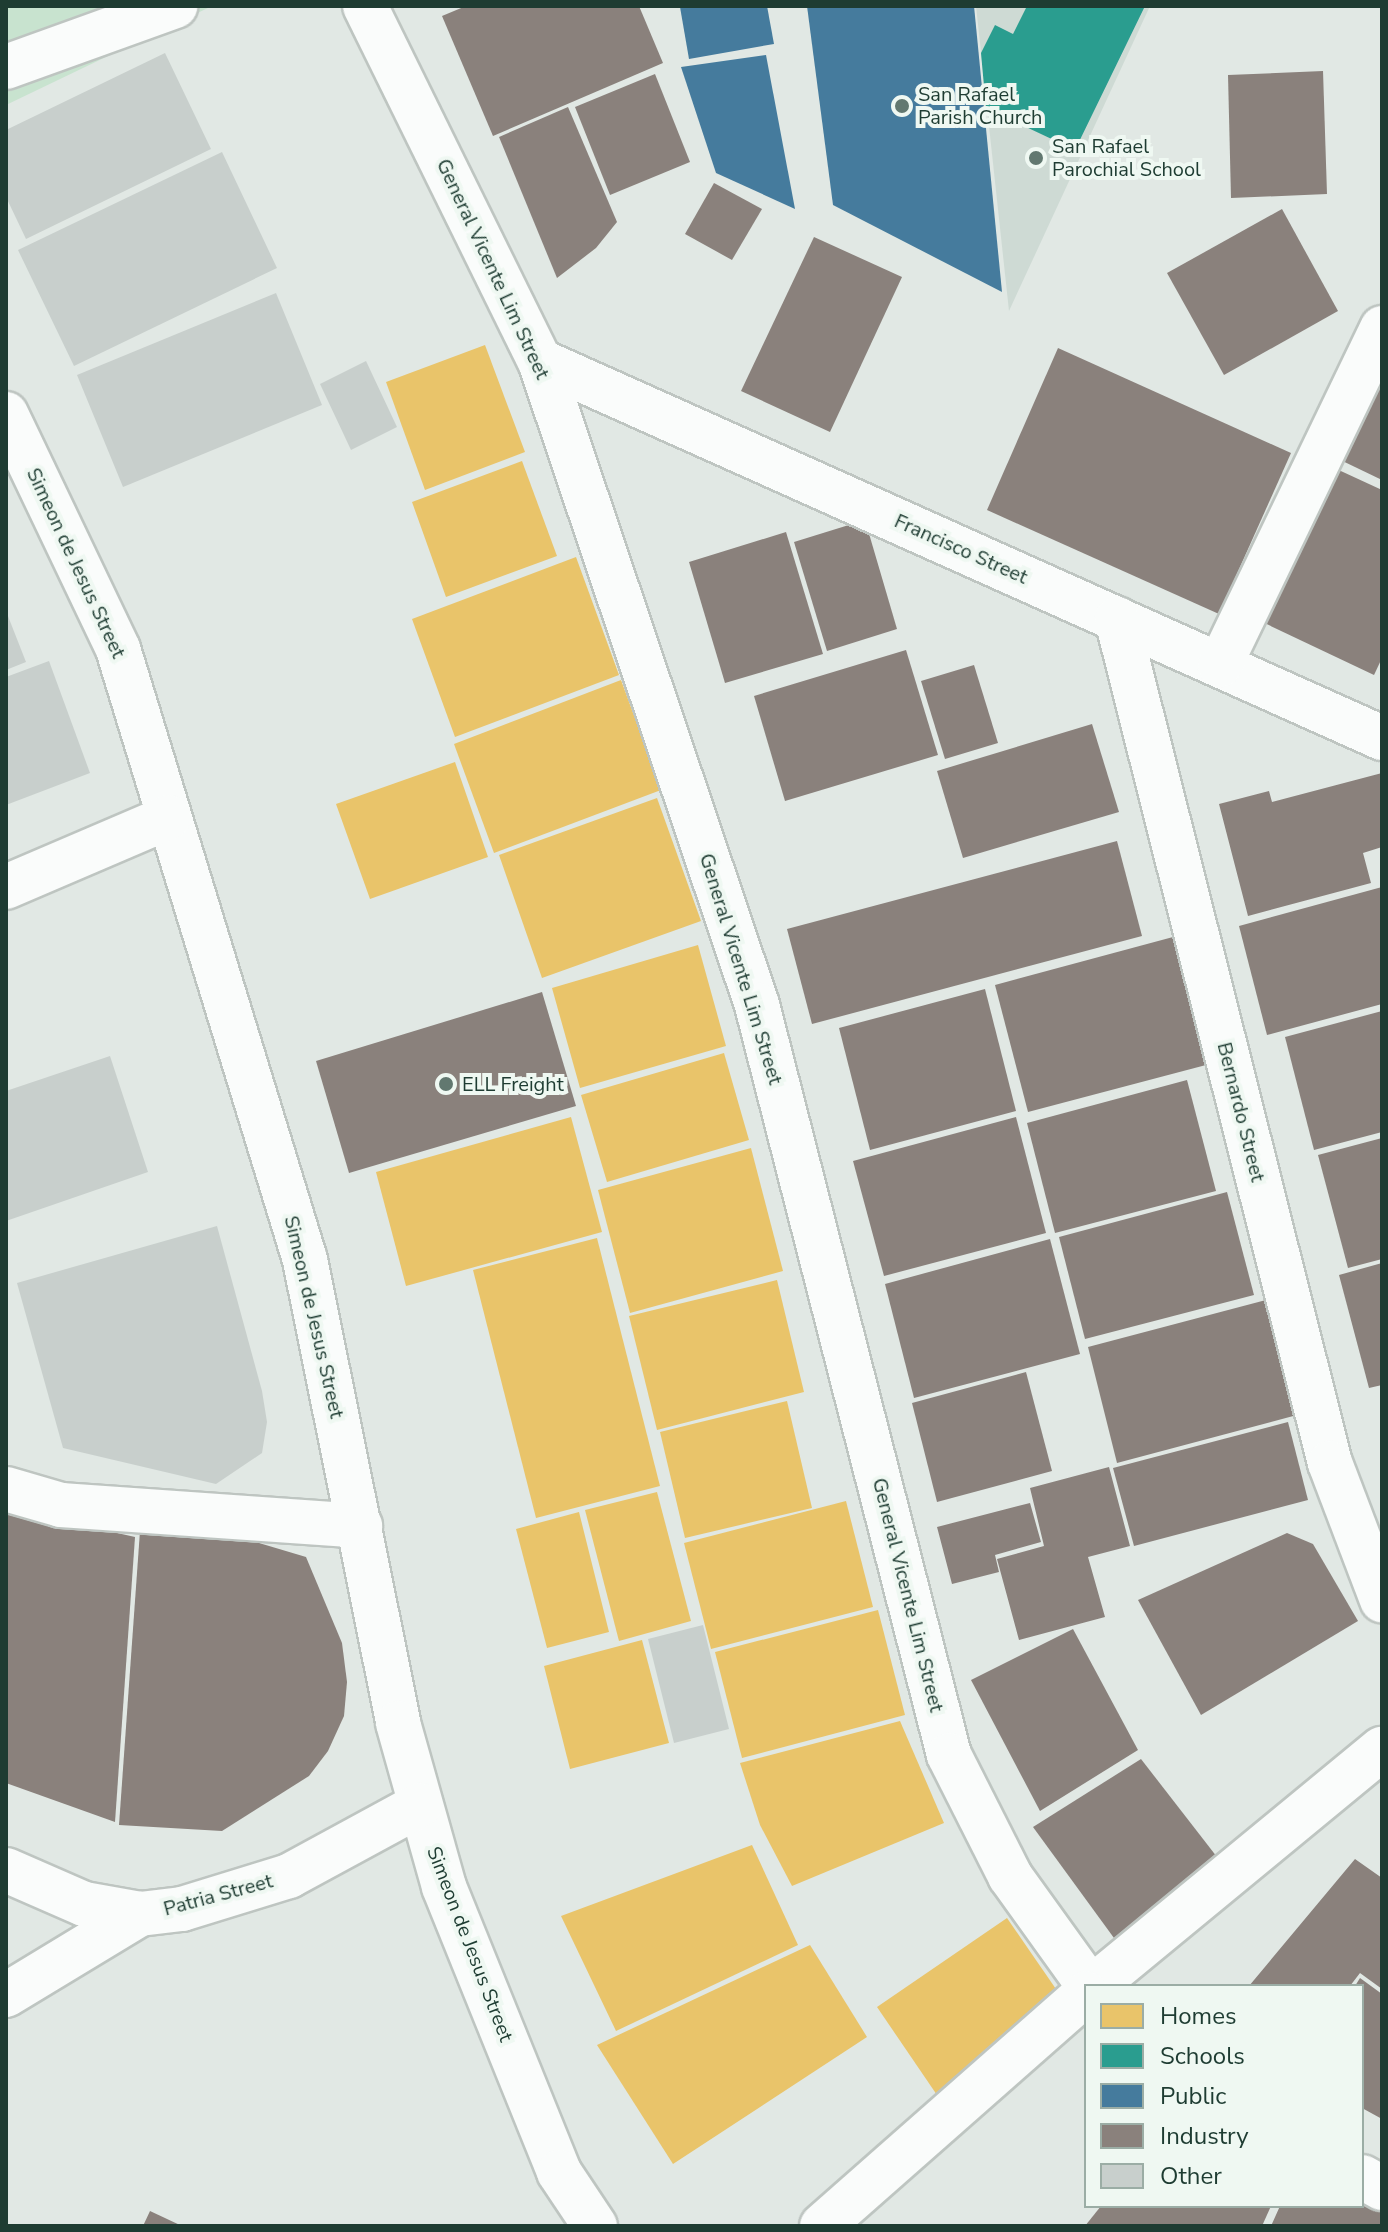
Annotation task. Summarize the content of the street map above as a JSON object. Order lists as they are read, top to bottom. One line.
{"streets":{"street":["General Vicente Lim Street","Francisco Street","Simeon de Jesus Street","Bernardo Street","Patria Street"]},"crossings":[["General Vicente Lim Street","Francisco Street"],["Francisco Street","Bernardo Street"],["Simeon de Jesus Street","Patria Street"]],"places":["San Rafael Parish Church","San Rafael Parochial School","ELL Freight"],"legend":["Homes","Schools","Public","Industry","Other"]}
